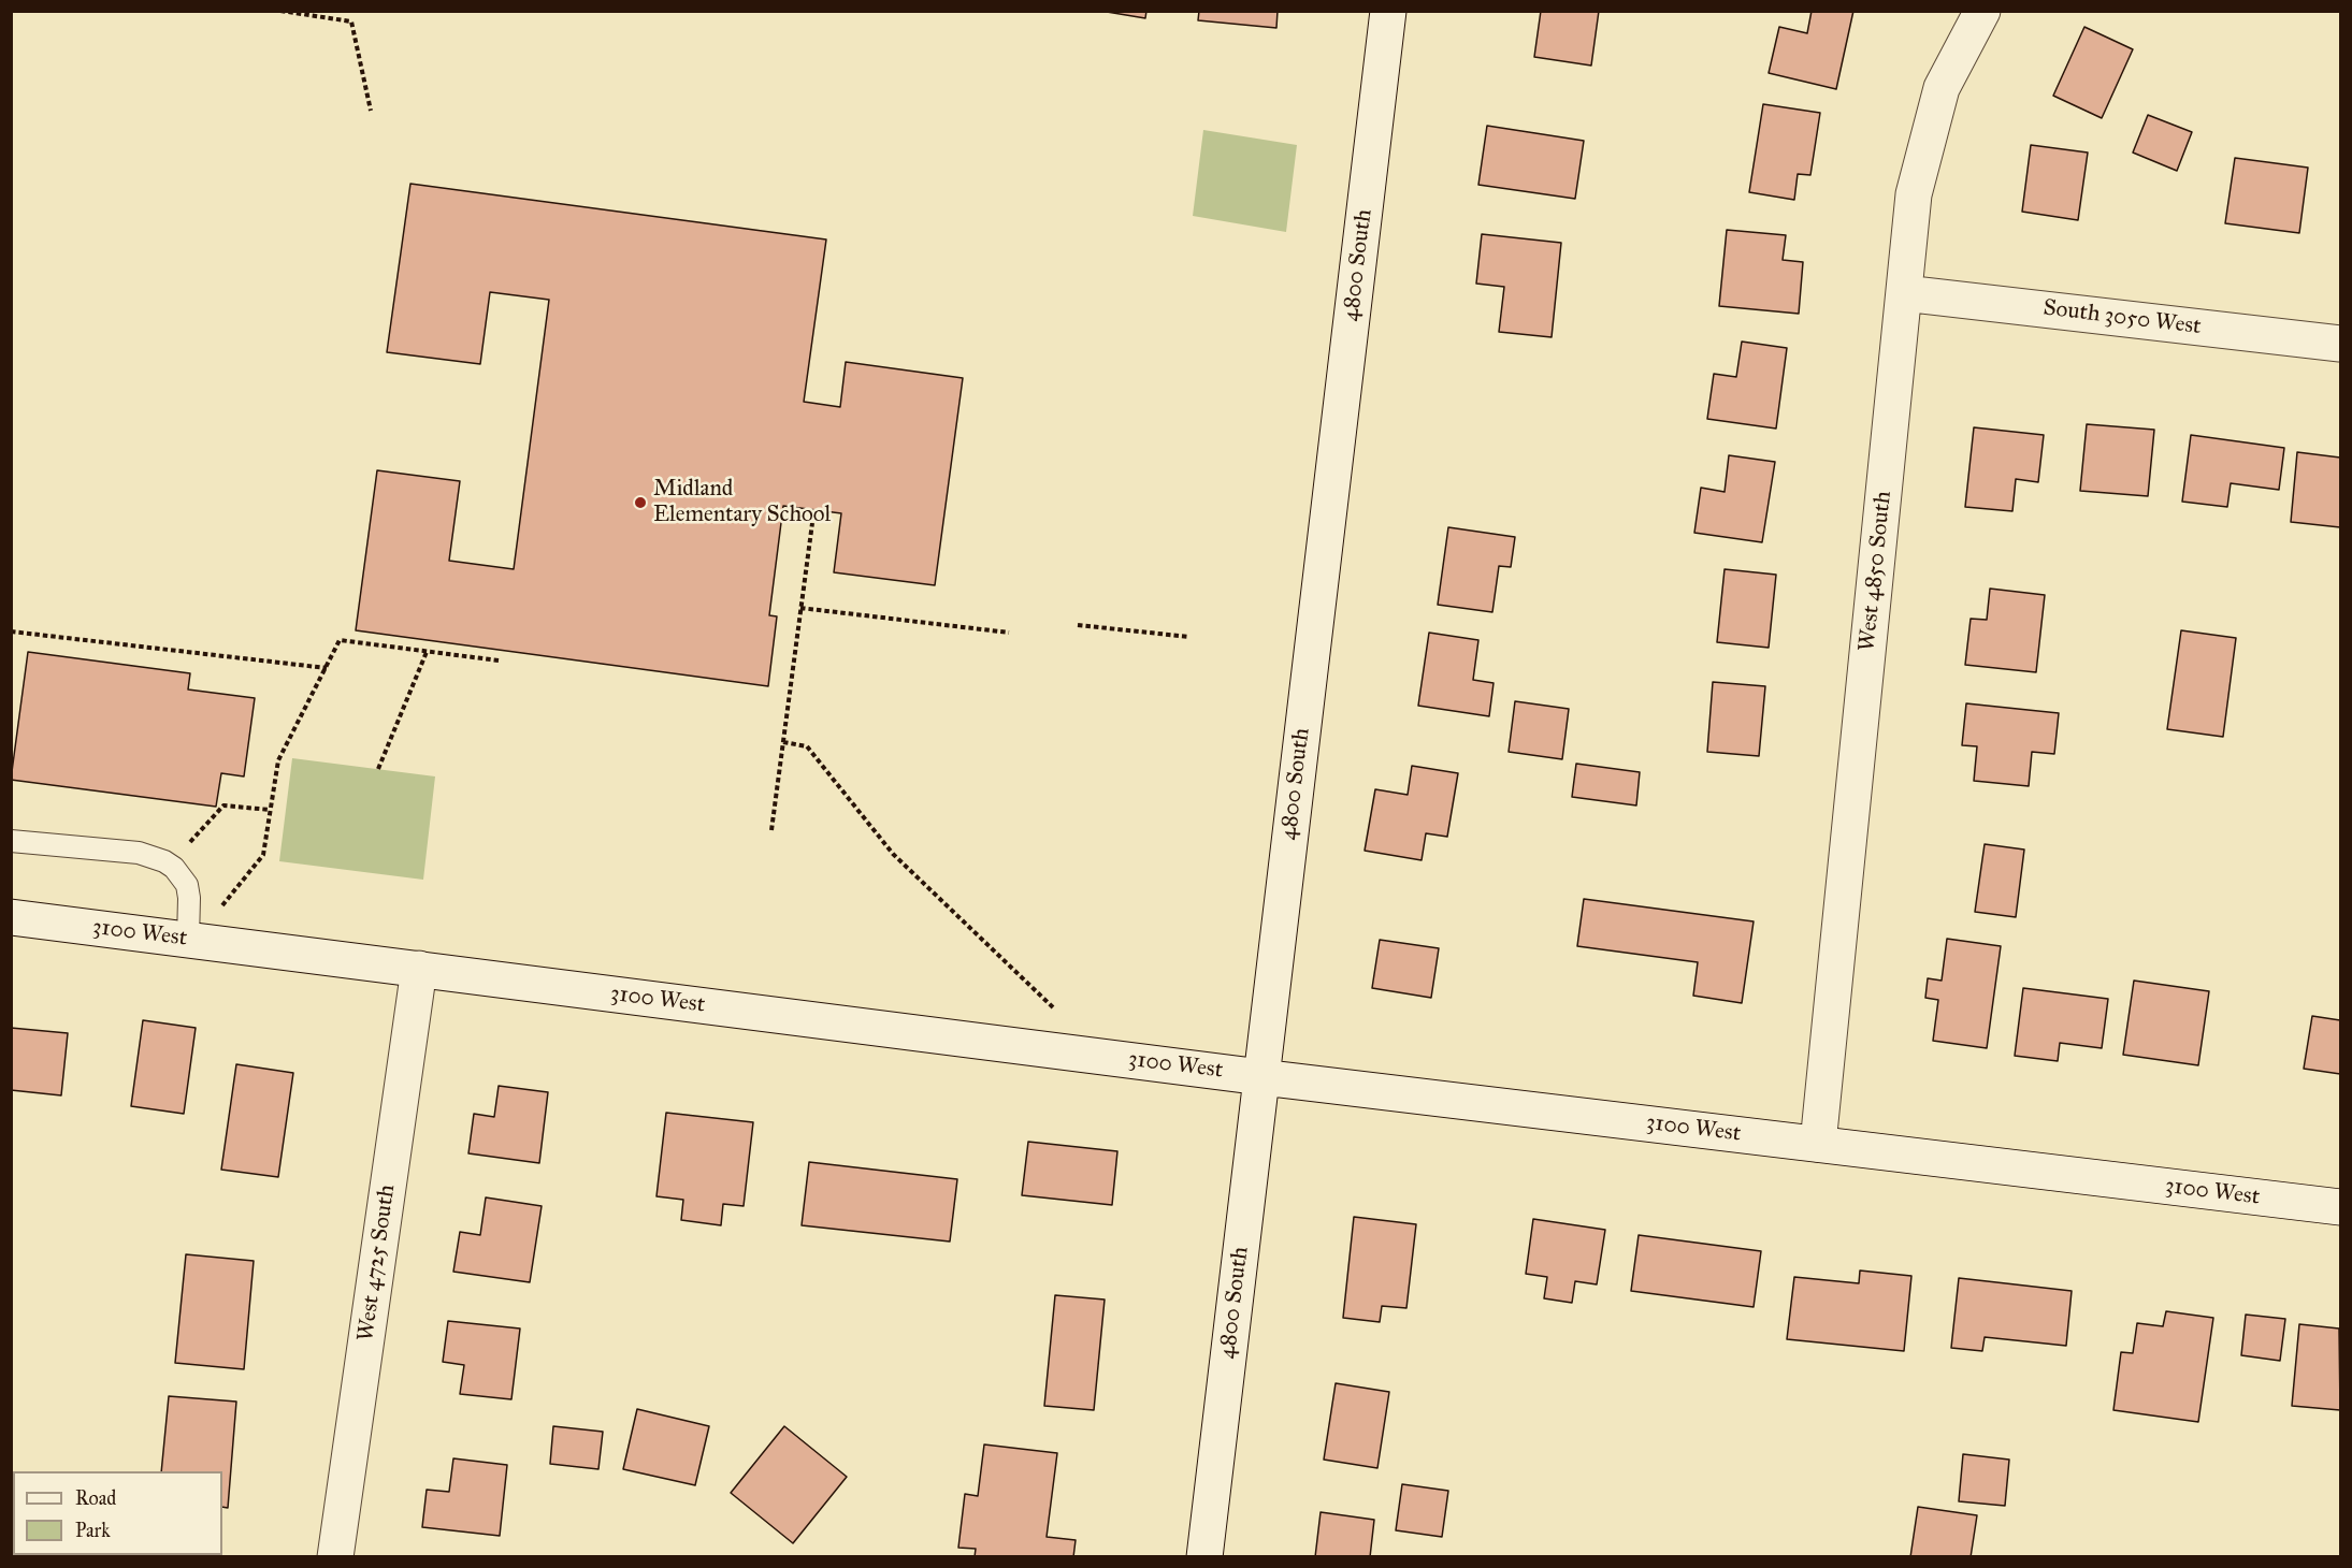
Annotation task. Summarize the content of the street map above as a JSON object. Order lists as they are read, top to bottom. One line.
{"streets":{"street":["4800 South","South 3050 West","West 4850 South","3100 West","West 4725 South"]},"crossings":[["4800 South","3100 West"],["South 3050 West","West 4850 South"],["West 4850 South","3100 West"],["3100 West","West 4725 South"]],"places":["Midland Elementary School"],"legend":["Road","Park"]}
